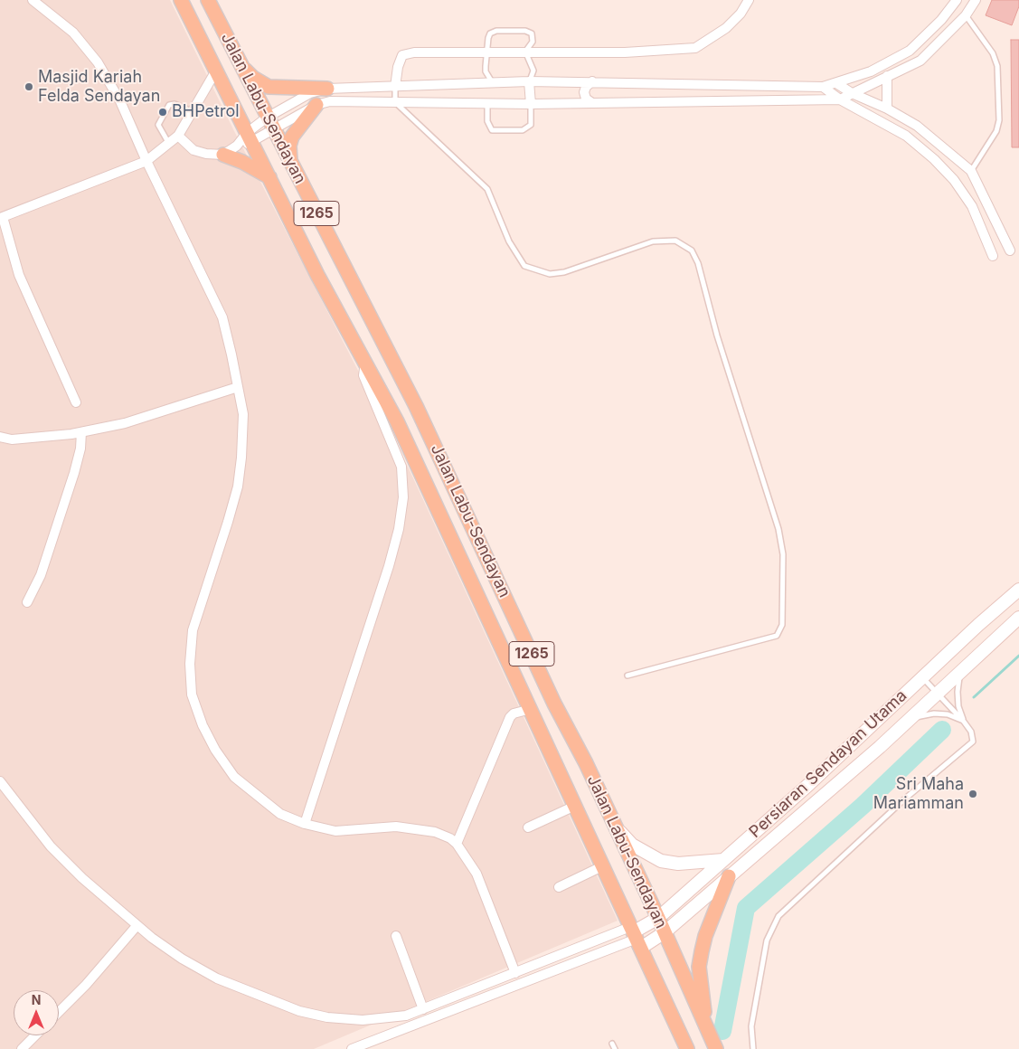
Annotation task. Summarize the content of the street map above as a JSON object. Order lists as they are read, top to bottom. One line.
{"streets":{"main road":["Jalan Labu-Sendayan","1265","Persiaran Sendayan Utama"]},"crossings":[["Jalan Labu-Sendayan","Persiaran Sendayan Utama"]],"places":["Masjid Kariah Felda Sendayan","BHPetrol","Sri Maha Mariamman"],"north":"top"}
